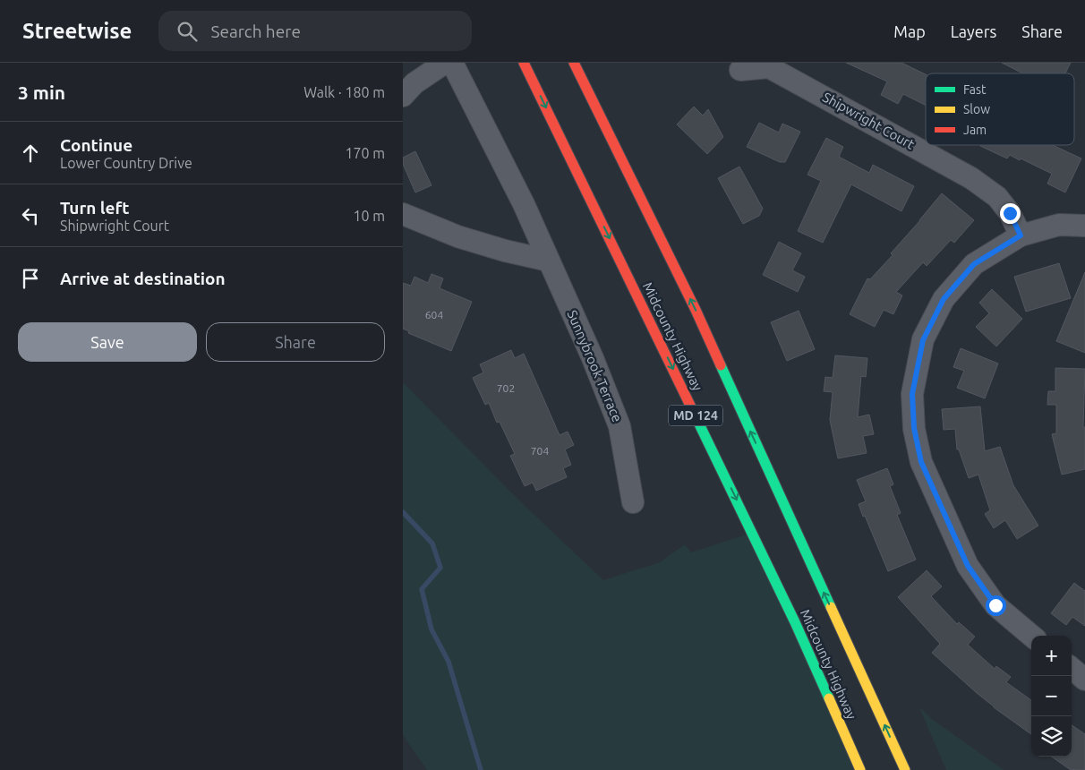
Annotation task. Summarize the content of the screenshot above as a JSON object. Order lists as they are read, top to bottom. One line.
{"streets":{"main road":["Midcounty Highway","MD 124"],"street":["Shipwright Court","Sunnybrook Terrace"]},"house_numbers":["604","702","704"],"legend":["Fast","Slow","Jam"],"page":{"header":"Streetwise","search":"Search here","nav":["Map","Layers","Share"],"heading":["3 min","Walk · 180 m"],"list":[["Continue","Lower Country Drive","170 m"],["Turn left","Shipwright Court","10 m"],"Arrive at destination"],"buttons":["Save","Share"],"map_buttons":["+","−"]}}
